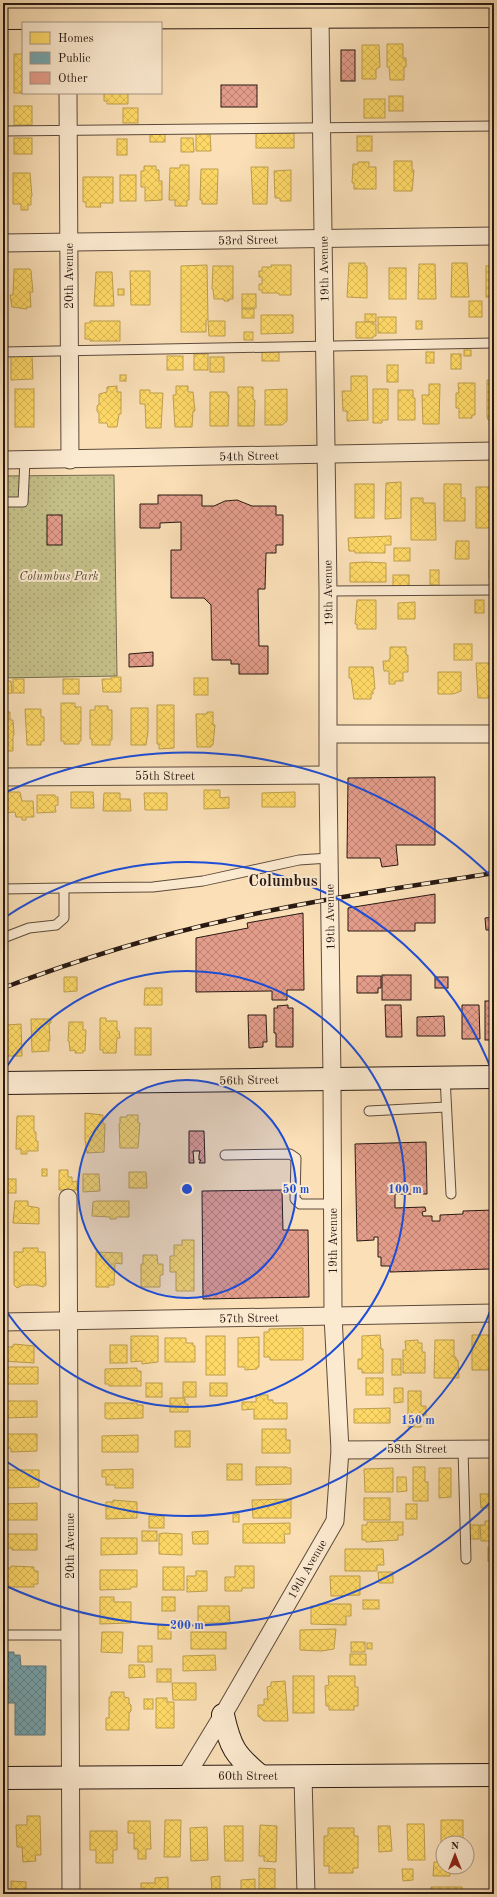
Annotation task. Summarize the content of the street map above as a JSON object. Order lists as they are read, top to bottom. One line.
{"streets":{"street":["53rd Street","19th Avenue","20th Avenue","54th Street","55th Street","56th Street","57th Street","58th Street","60th Street"]},"crossings":[["53rd Street","19th Avenue"],["53rd Street","20th Avenue"],["19th Avenue","54th Street"],["19th Avenue","55th Street"],["19th Avenue","56th Street"],["19th Avenue","57th Street"],["19th Avenue","58th Street"],["19th Avenue","60th Street"],["20th Avenue","54th Street"],["20th Avenue","57th Street"],["20th Avenue","60th Street"]],"districts":["Columbus"],"parks":["Columbus Park"],"legend":["Homes","Public","Other"],"north":"top","rings":["50 m","100 m","150 m","200 m"]}
